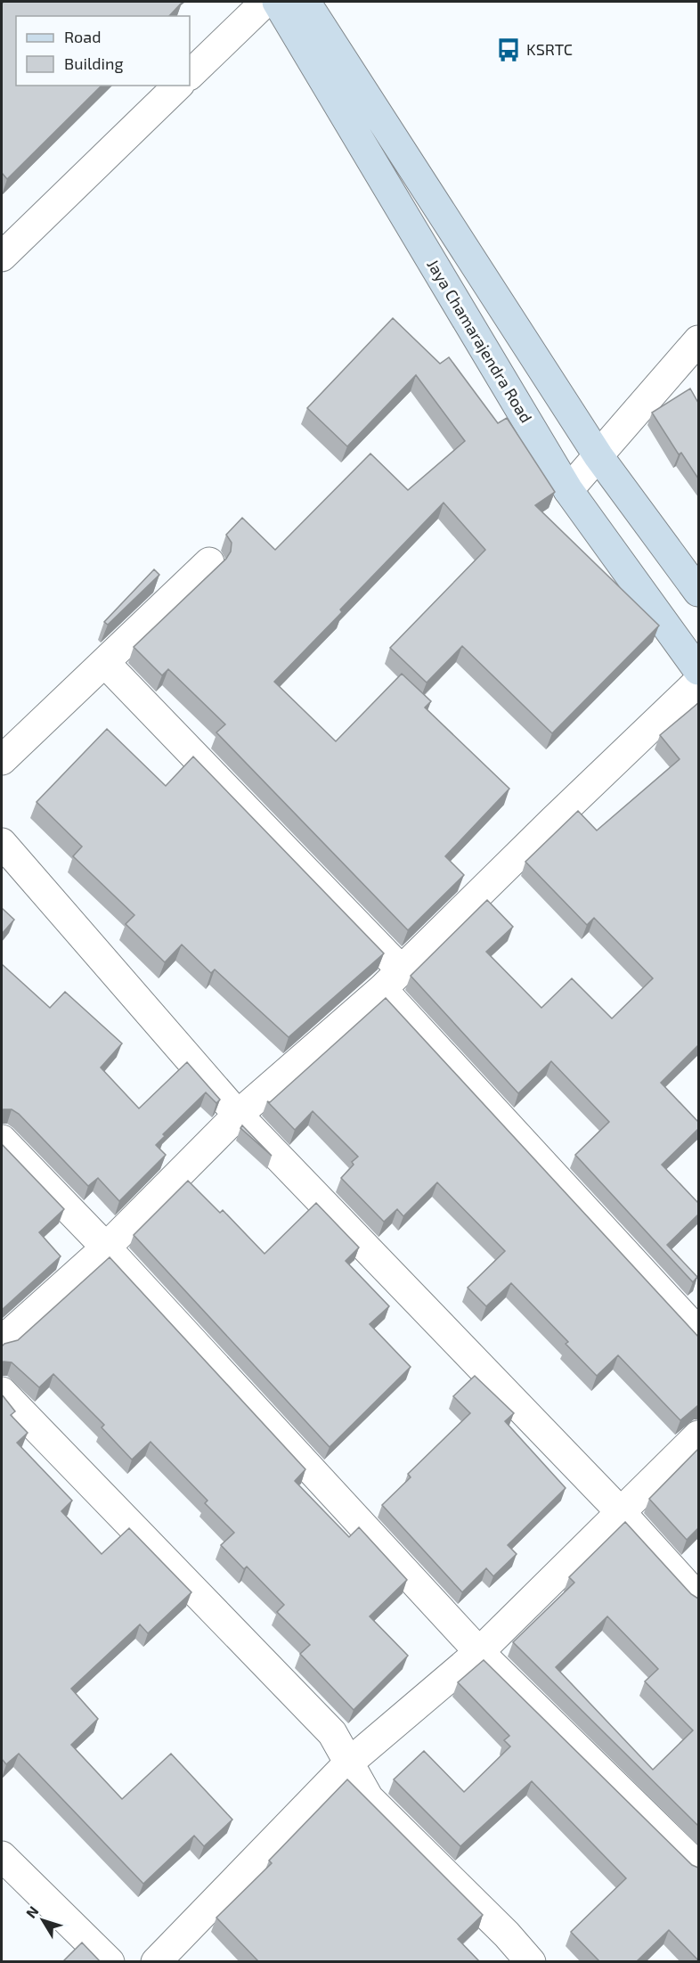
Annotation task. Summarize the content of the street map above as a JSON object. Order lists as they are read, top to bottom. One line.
{"streets":{"main road":["Jaya Chamarajendra Road"]},"places":{"bus stop":["KSRTC"]},"legend":["Road","Building"],"north":"top left"}
